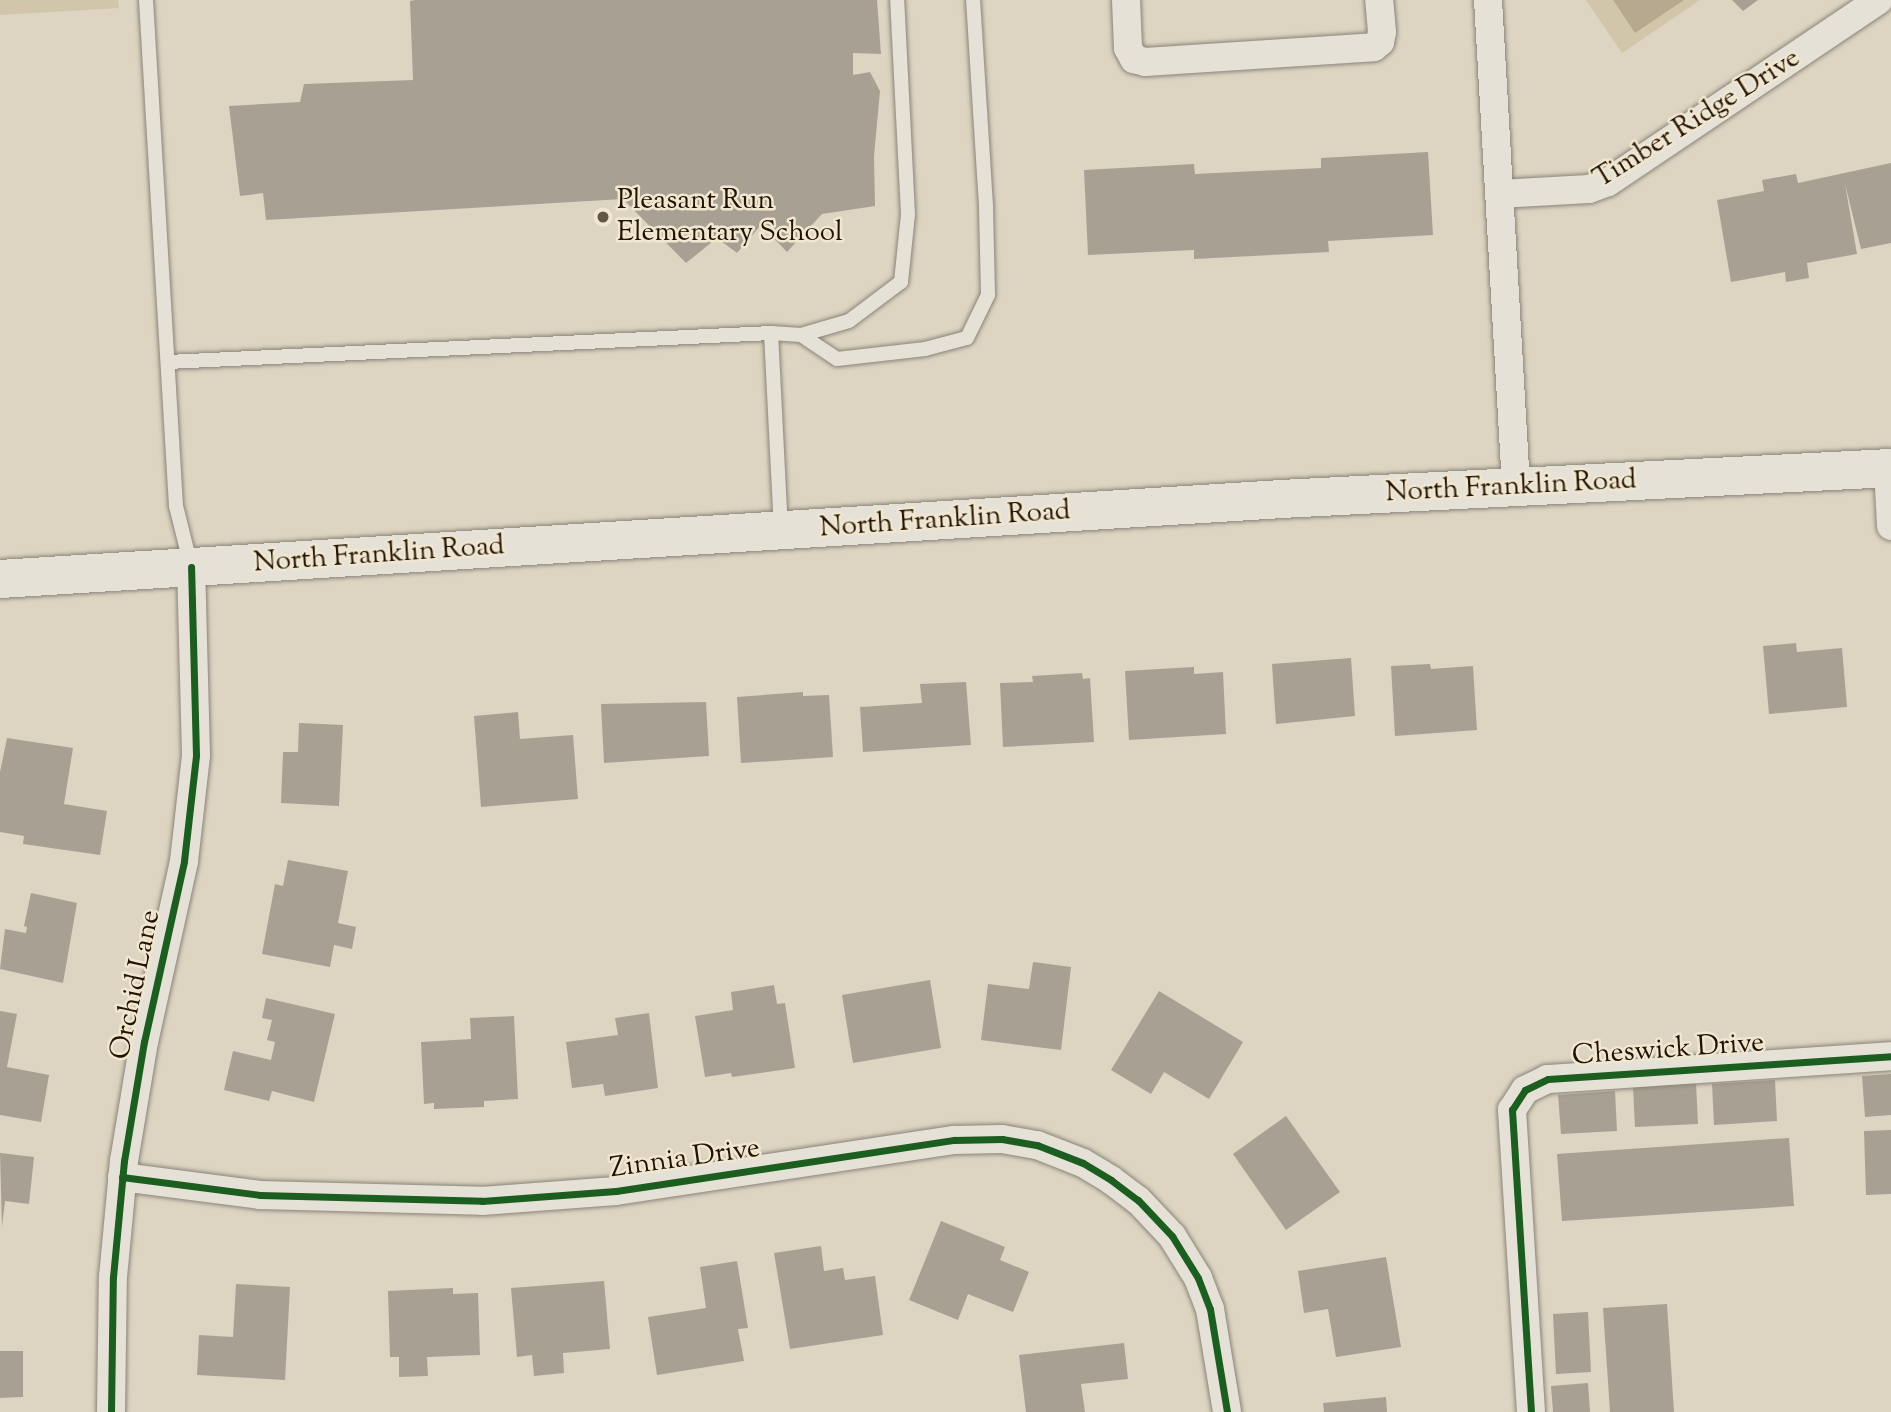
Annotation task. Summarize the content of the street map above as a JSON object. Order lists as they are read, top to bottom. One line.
{"streets":{"main road":["North Franklin Road"],"street":["Timber Ridge Drive","Orchid Lane","Cheswick Drive","Zinnia Drive"]},"crossings":[["North Franklin Road","Orchid Lane"],["Orchid Lane","Zinnia Drive"]],"places":["Pleasant Run Elementary School"]}
